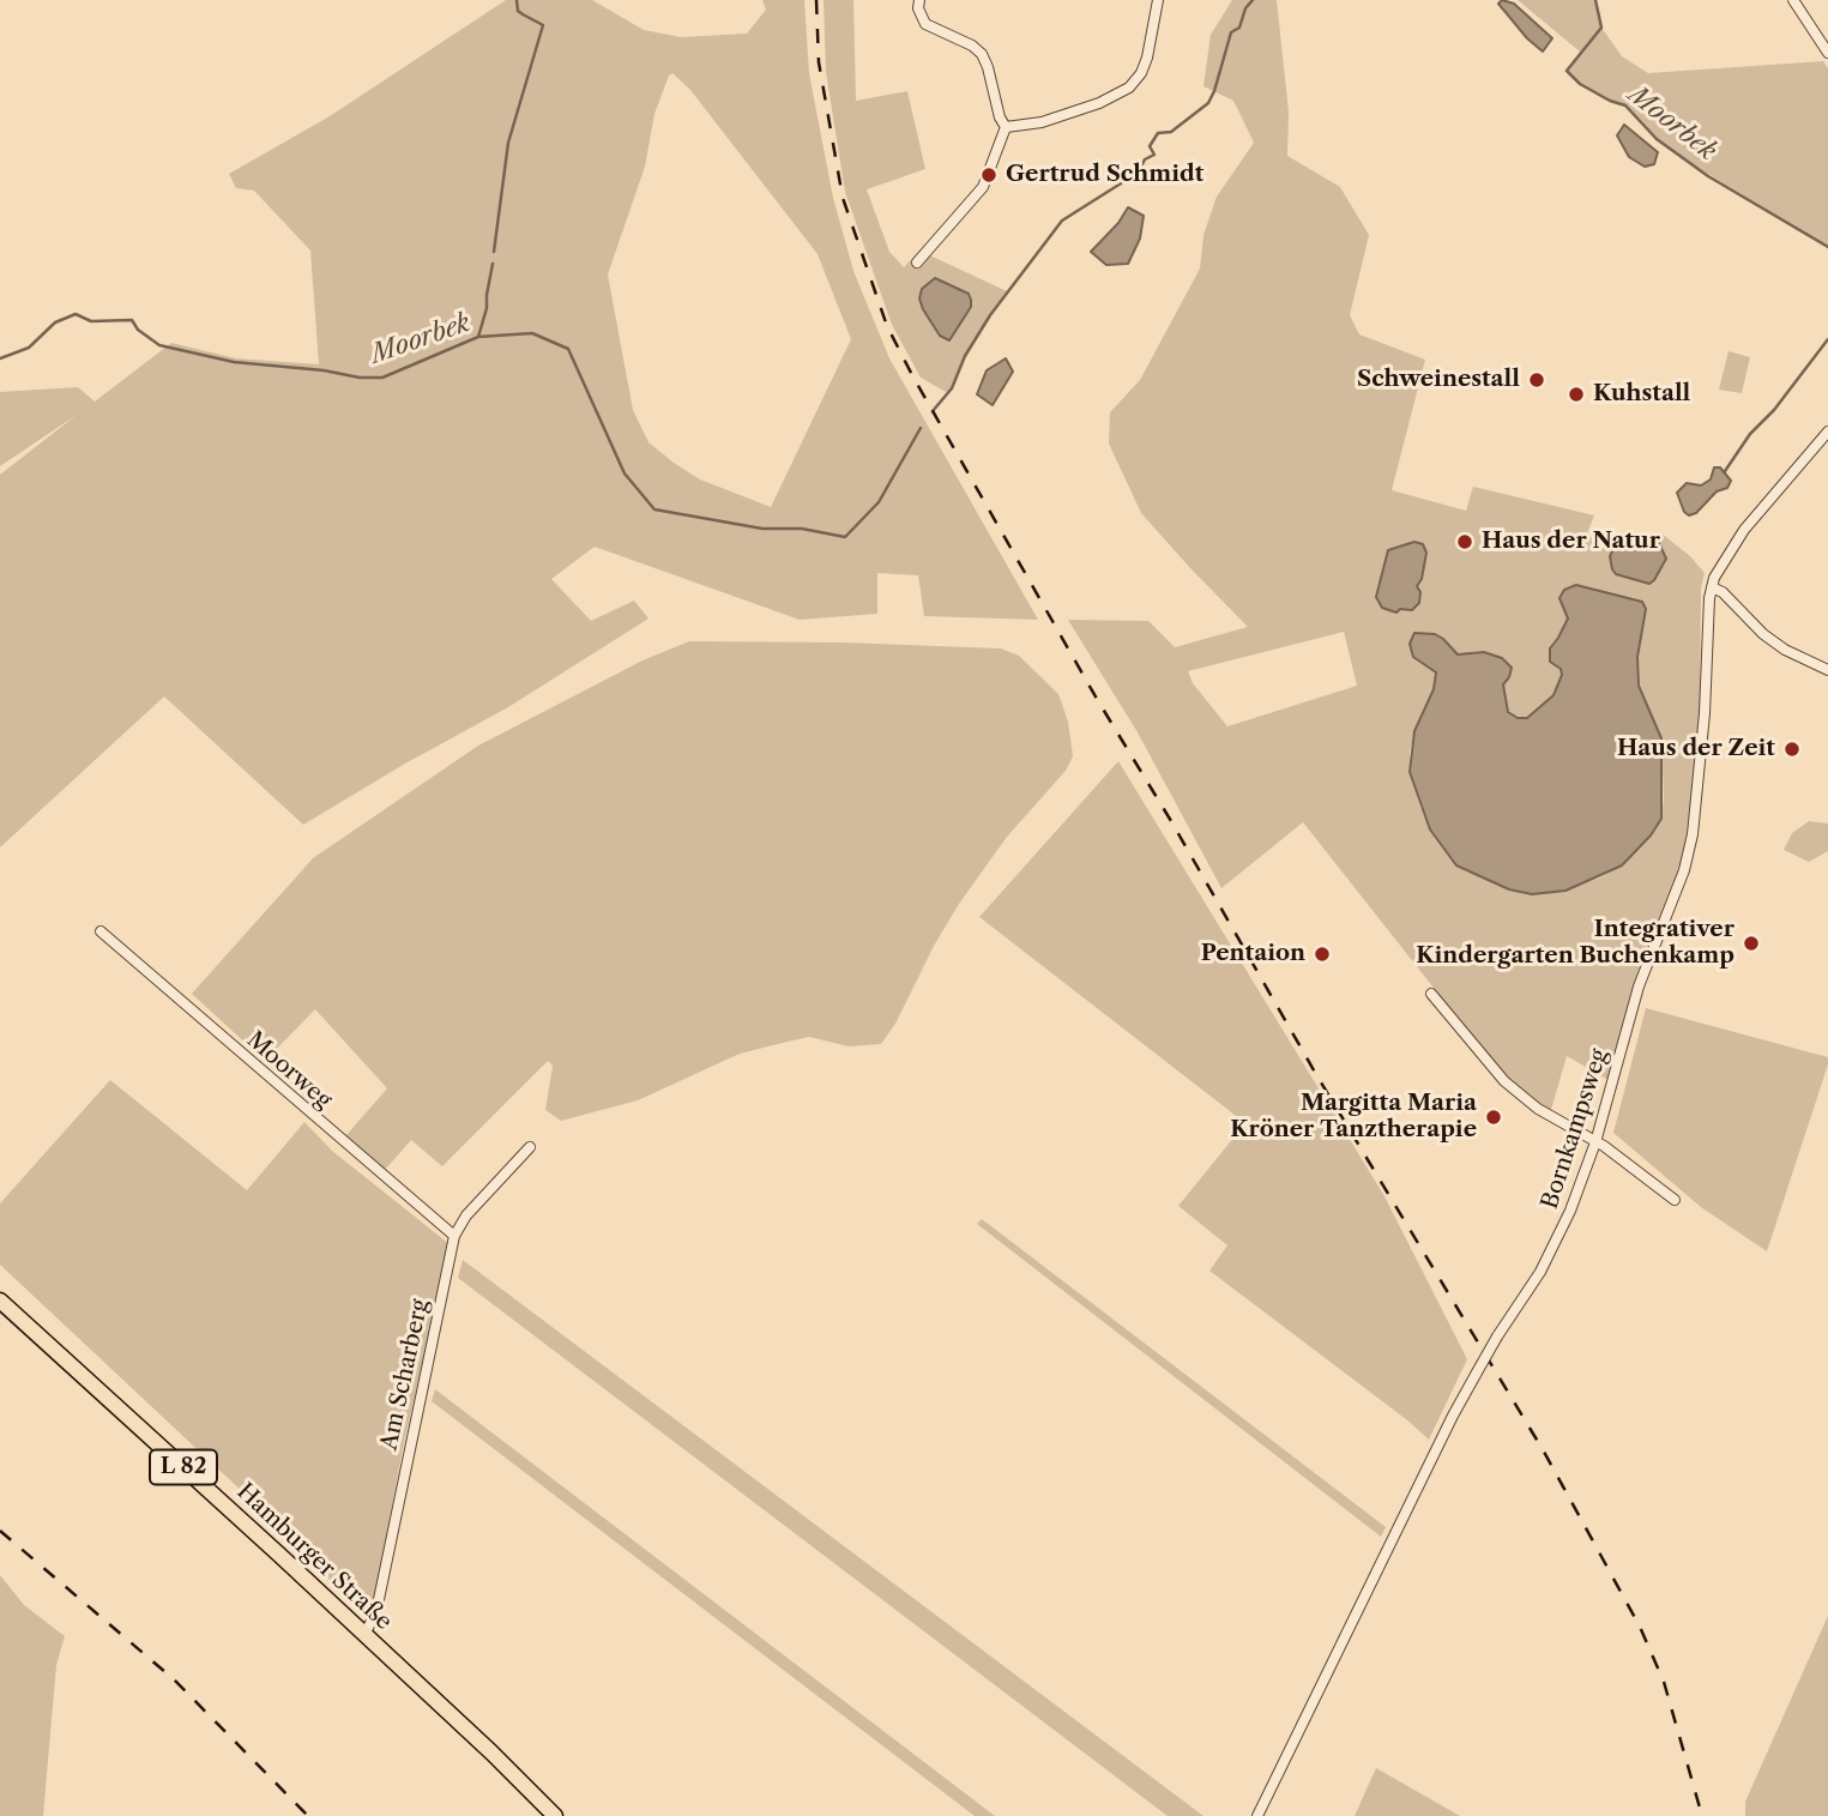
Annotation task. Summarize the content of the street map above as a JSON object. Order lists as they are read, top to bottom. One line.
{"streets":{"main road":["L 82","Hamburger Straße"],"street":["Moorweg","Bornkampsweg","Am Scharberg"]},"crossings":[["Moorweg","Am Scharberg"],["Am Scharberg","Hamburger Straße"]],"water":["Moorbek"],"places":["Gertrud Schmidt","Schweinestall","Kuhstall","Haus der Natur","Haus der Zeit","Integrativer Kindergarten Buchenkamp","Pentaion","Margitta Maria Kröner Tanztherapie"]}
